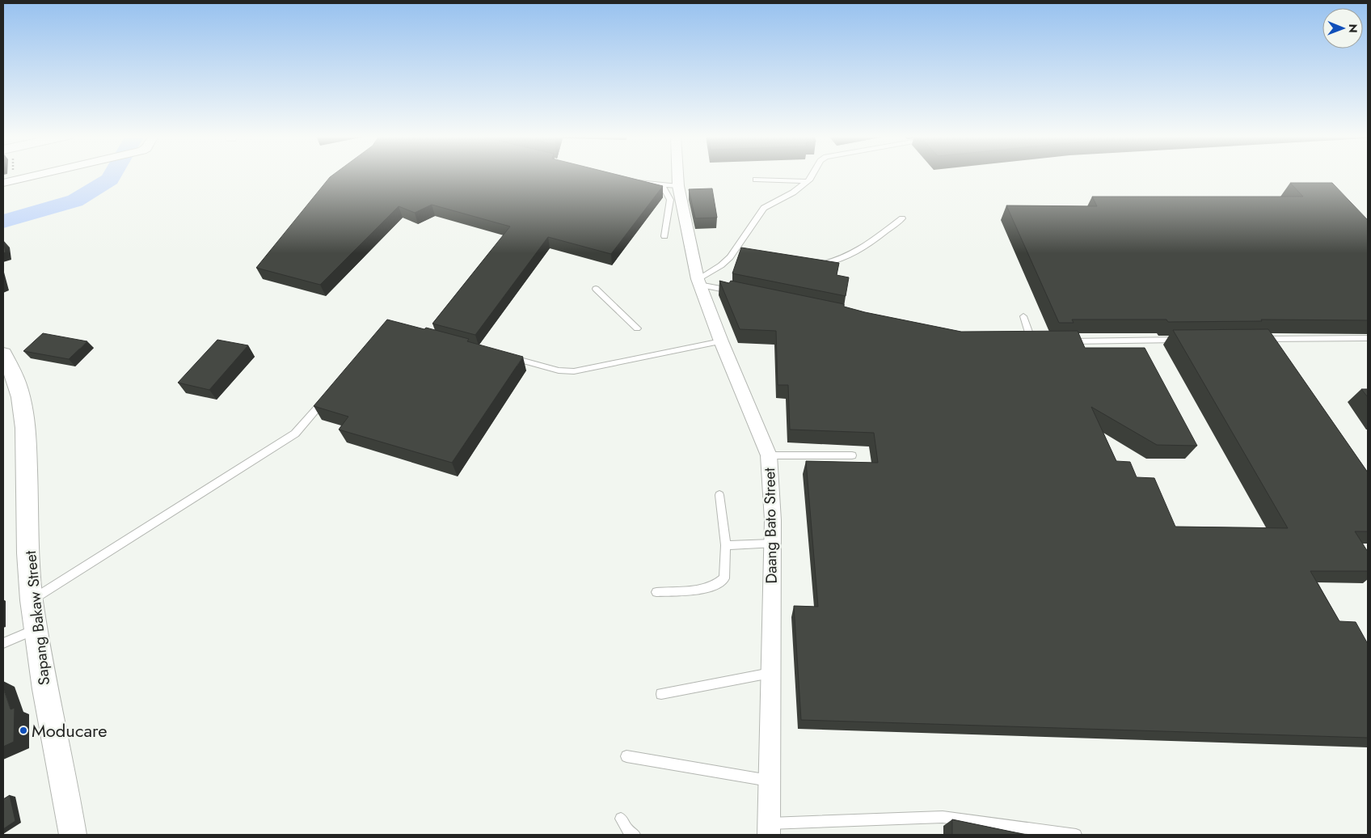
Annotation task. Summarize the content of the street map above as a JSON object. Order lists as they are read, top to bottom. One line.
{"streets":{"street":["Daang Bato Street","Sapang Bakaw Street"]},"places":["Moducare"],"north":"right"}
